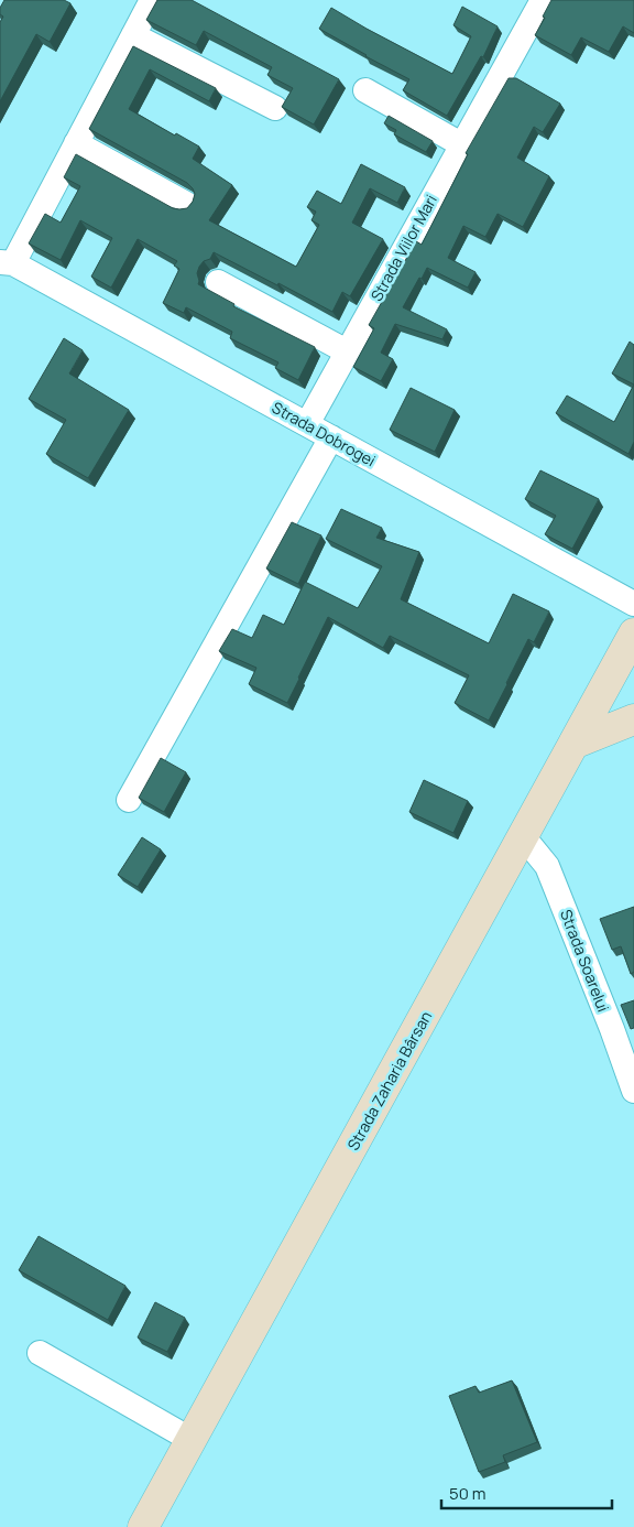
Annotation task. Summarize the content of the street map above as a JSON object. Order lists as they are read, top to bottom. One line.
{"streets":{"main road":["Strada Zaharia Bârsan"],"street":["Strada Viilor Mari","Strada Dobrogei","Strada Soarelui"]},"crossings":[["Strada Viilor Mari","Strada Dobrogei"],["Strada Soarelui","Strada Zaharia Bârsan"]],"scale_bar":"50 m"}
